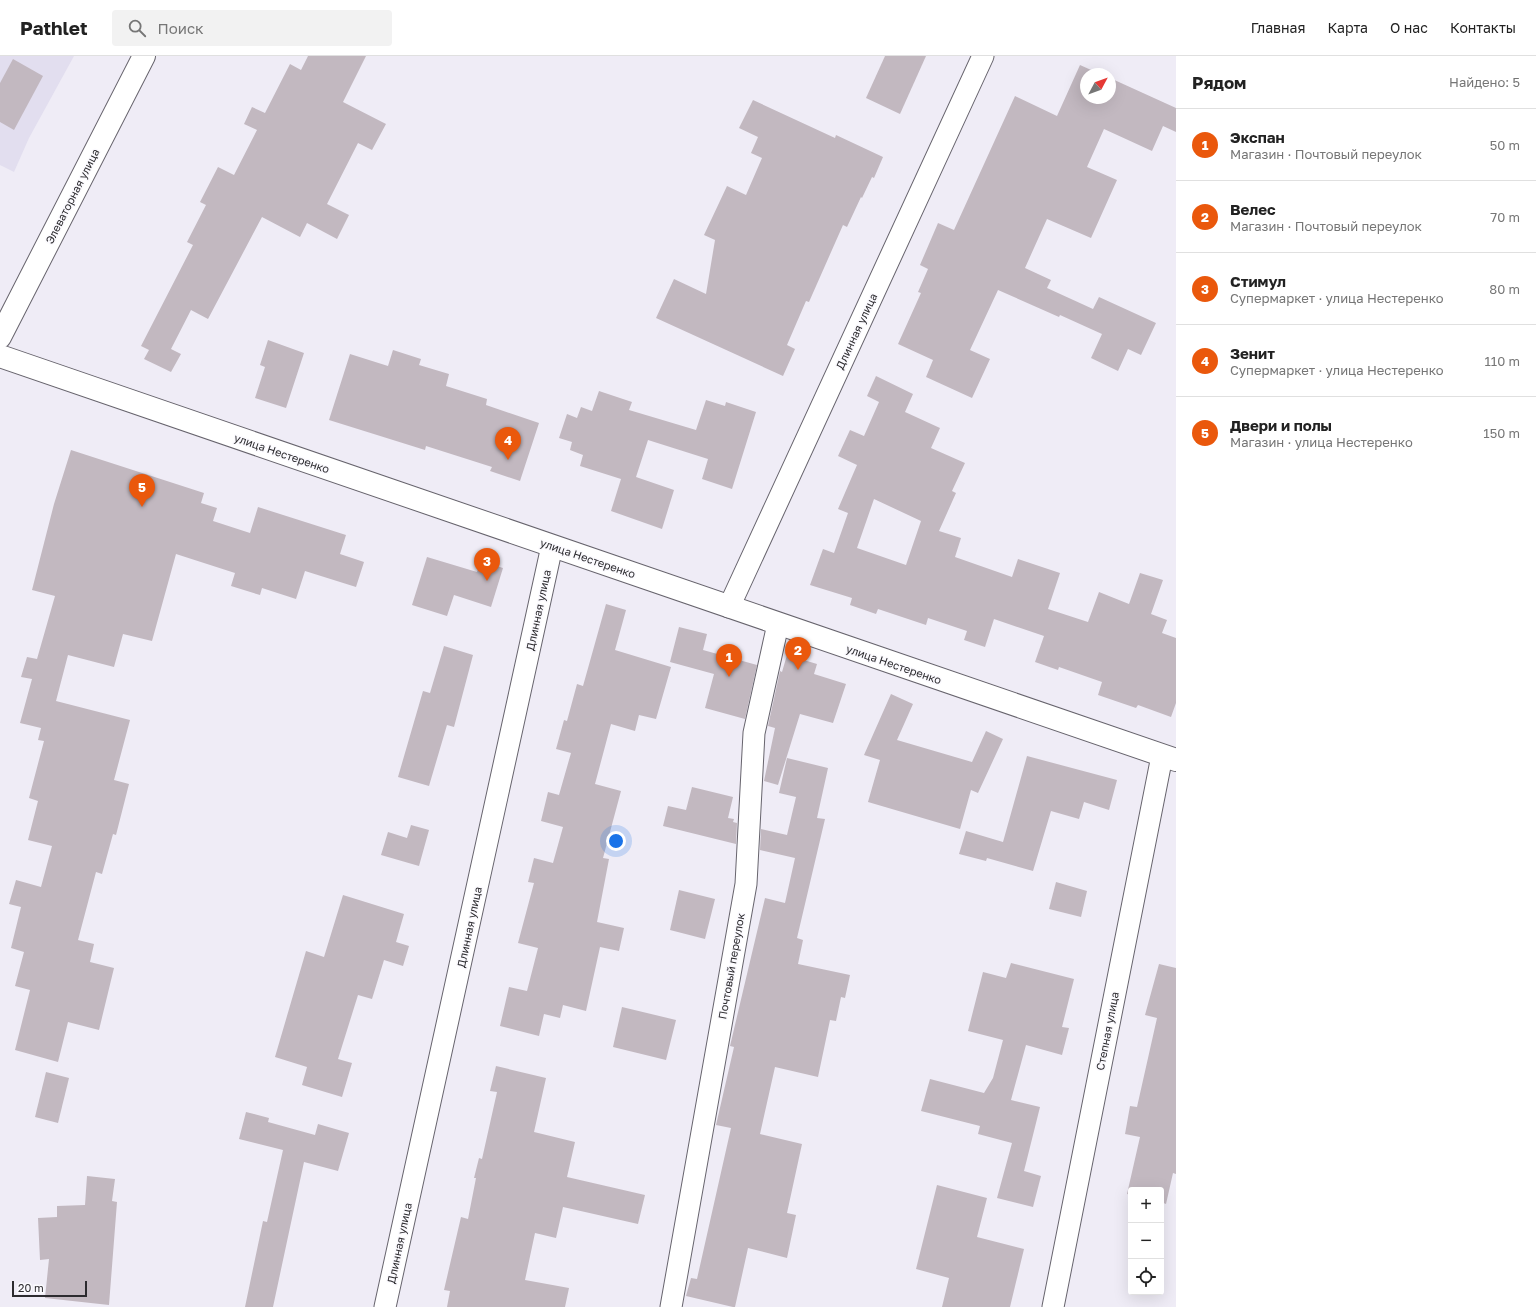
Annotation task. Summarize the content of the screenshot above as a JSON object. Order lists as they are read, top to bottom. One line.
{"streets":{"street":["Элеваторная улица","Длинная улица","улица Нестеренко","Почтовый переулок","Степная улица"]},"crossings":[["Длинная улица","улица Нестеренко"],["улица Нестеренко","Почтовый переулок"],["улица Нестеренко","Степная улица"]],"scale_bar":"20 m","north":"top right","page":{"header":"Pathlet","search":"Поиск","nav":["Главная","Карта","О нас","Контакты"],"heading":["Рядом","Найдено: 5"],"list":[{"mark":"1","name":"Экспан","note":"Магазин · Почтовый переулок","value":"50 m"},{"mark":"2","name":"Велес","note":"Магазин · Почтовый переулок","value":"70 m"},{"mark":"3","name":"Стимул","note":"Супермаркет · улица Нестеренко","value":"80 m"},{"mark":"4","name":"Зенит","note":"Супермаркет · улица Нестеренко","value":"110 m"},{"mark":"5","name":"Двери и полы","note":"Магазин · улица Нестеренко","value":"150 m"}],"pins":["4","5","3","2","1"],"map_buttons":["+","−"],"scale":"20 m"}}
